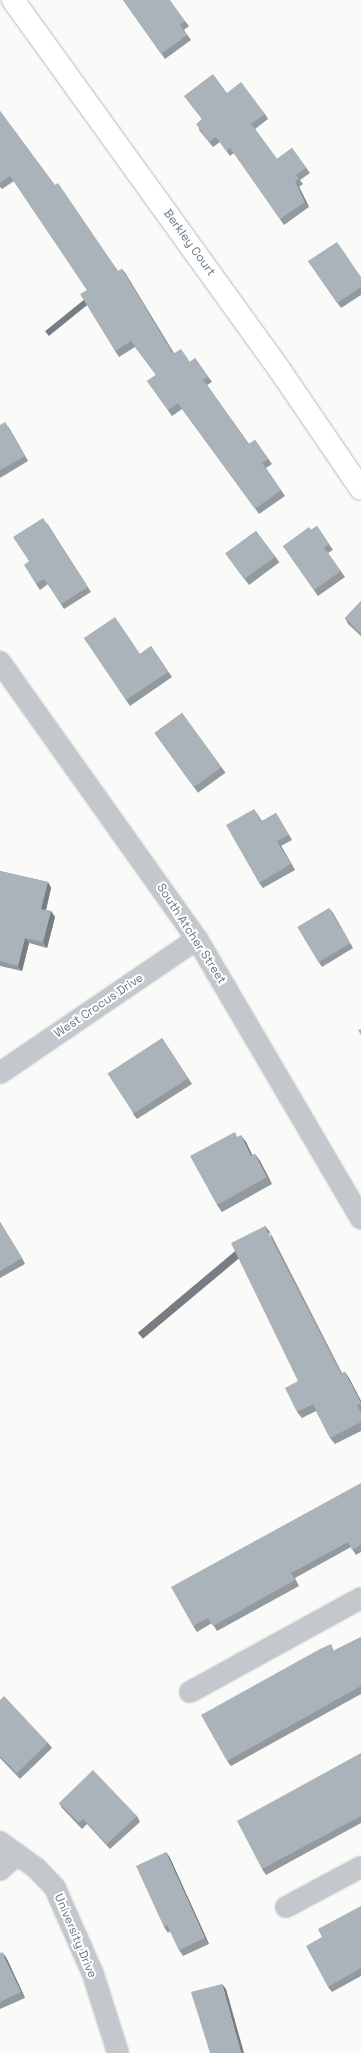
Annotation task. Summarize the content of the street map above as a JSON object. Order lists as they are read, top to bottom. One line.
{"streets":{"street":["Berkley Court","South Atcher Street","West Crocus Drive","University Drive"]},"crossings":[["South Atcher Street","West Crocus Drive"]]}
